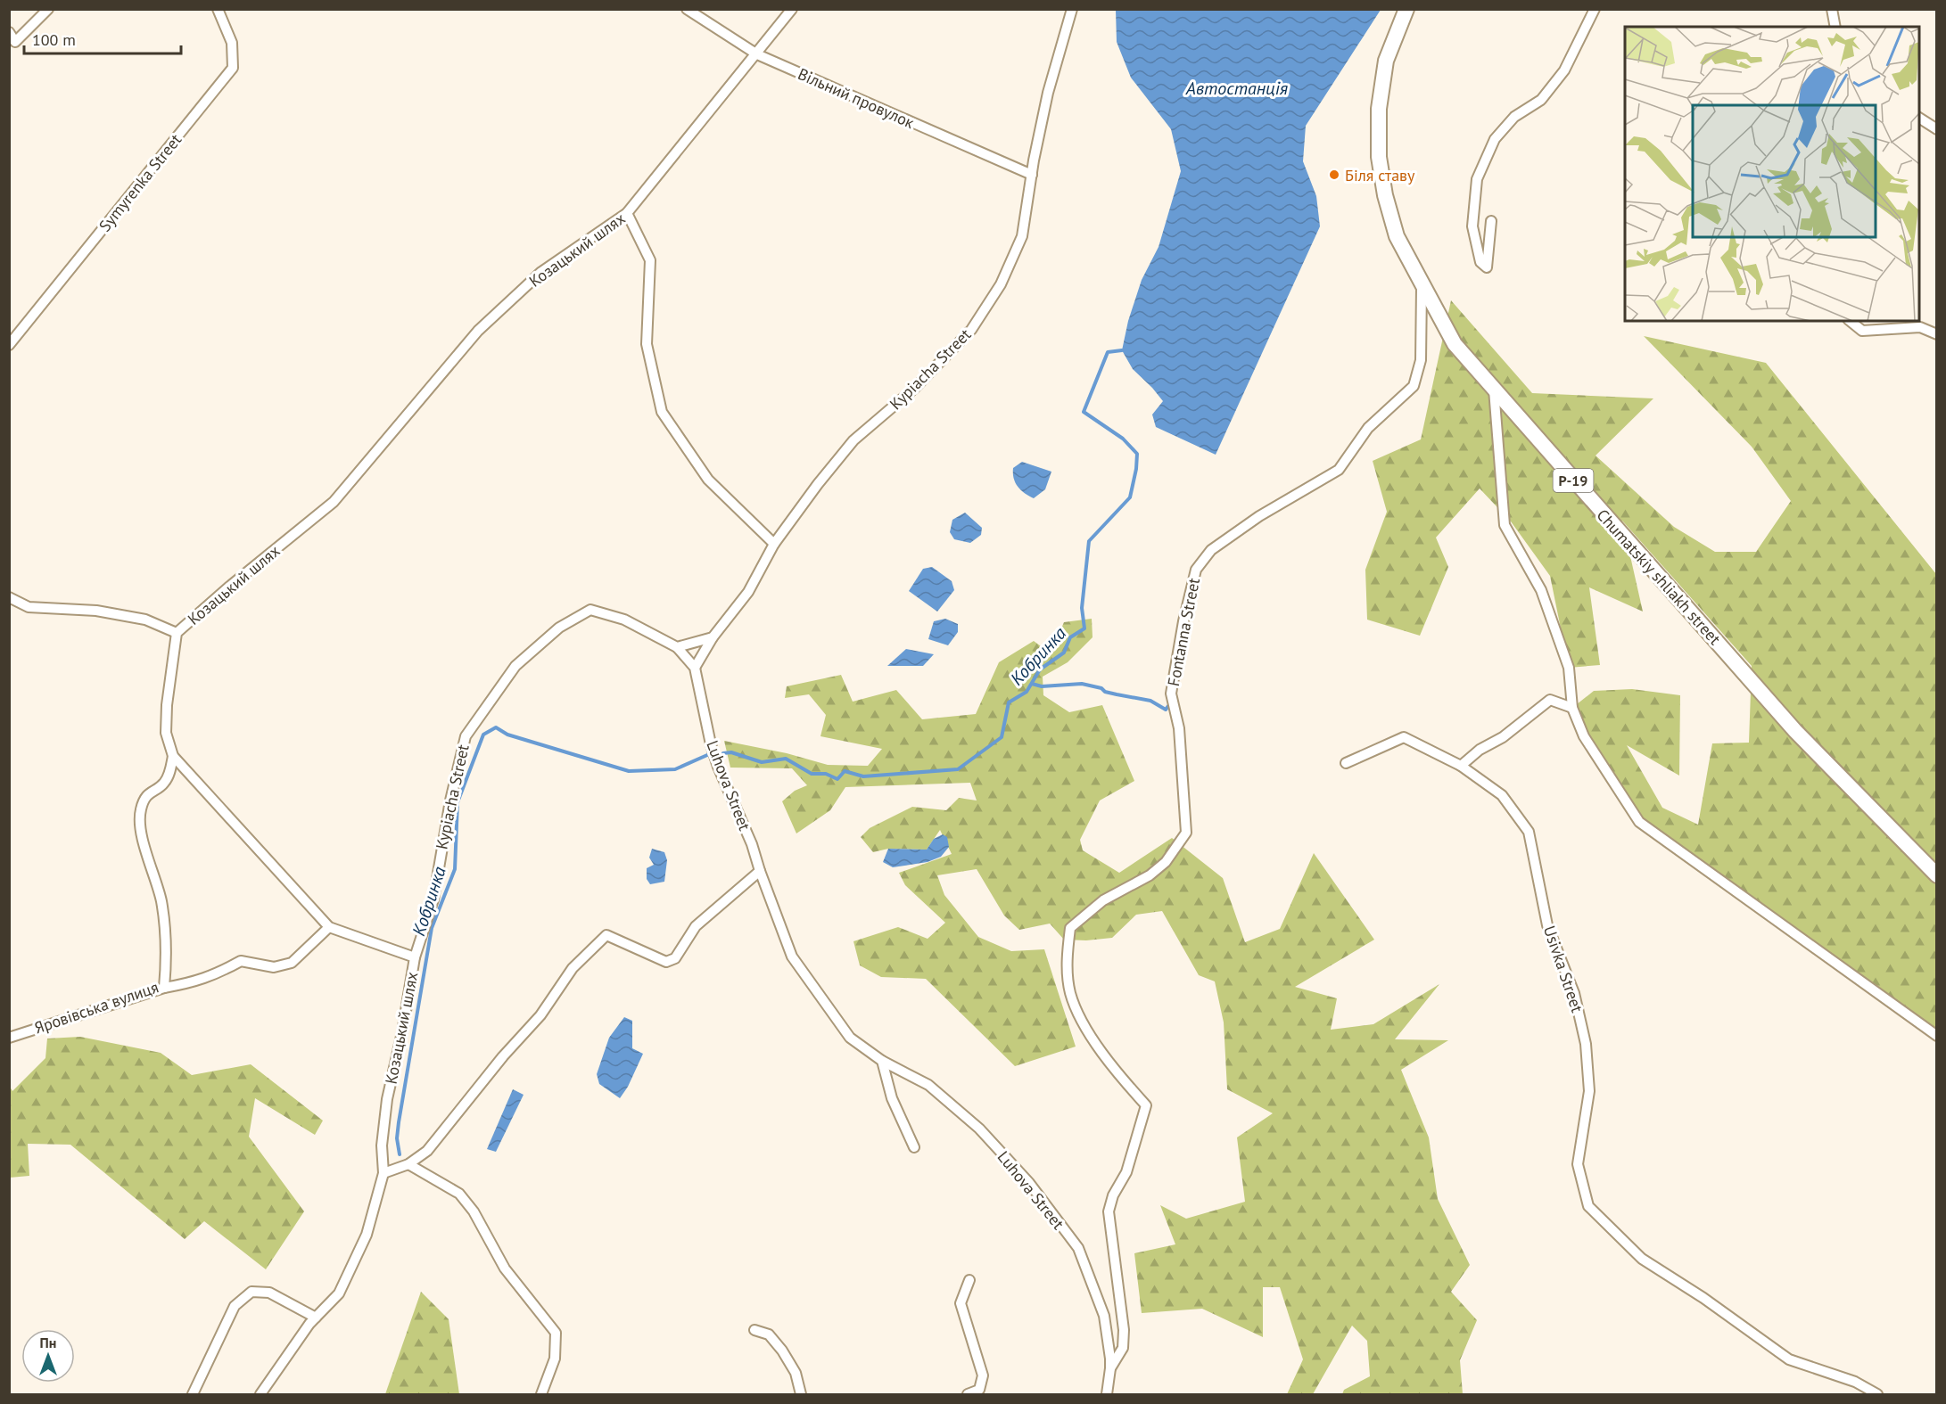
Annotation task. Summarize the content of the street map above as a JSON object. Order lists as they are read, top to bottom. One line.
{"streets":{"main road":["Р-19","Chumatskiy shliakh street"],"street":["Вільний провулок","Symyrenka Street","Козацький шлях","Kypiacha Street","Fontanna Street","Luhova Street","Usivka Street","Яровівська вулиця"]},"crossings":[["Вільний провулок","Козацький шлях"],["Вільний провулок","Kypiacha Street"],["Козацький шлях","Kypiacha Street"],["Козацький шлях","Яровівська вулиця"],["Kypiacha Street","Luhova Street"],["Chumatskiy shliakh street","Fontanna Street"],["Fontanna Street","Luhova Street"]],"water":["Автостанція","Кобринка"],"places":["Біля ставу"],"scale_bar":"100 m","north":"top"}
